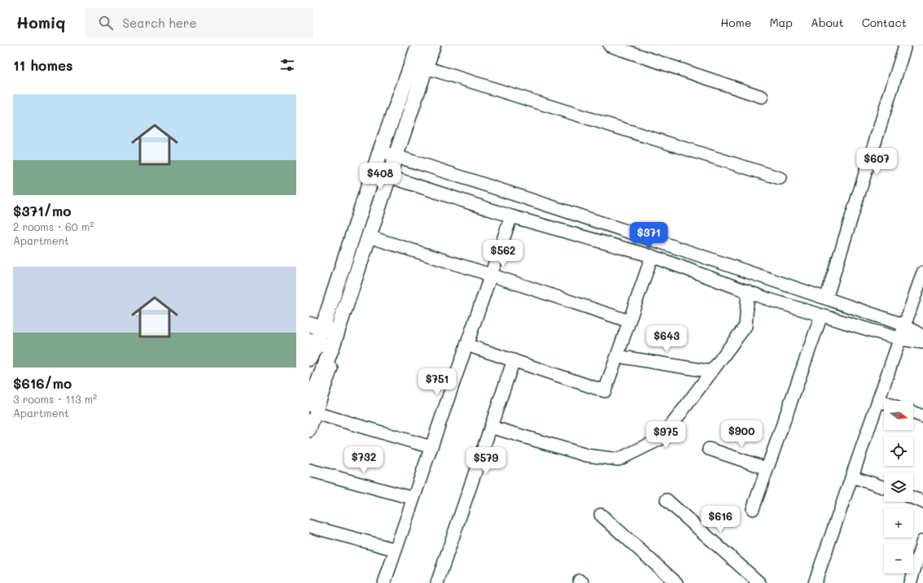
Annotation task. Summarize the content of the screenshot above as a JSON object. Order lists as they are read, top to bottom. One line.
{"north":"right","page":{"header":"Homiq","search":"Search here","nav":["Home","Map","About","Contact"],"heading":"11 homes","list":[{"name":"$371/mo","note":"2 rooms · 60 m² · Apartment"},{"name":"$616/mo","note":"3 rooms · 113 m² · Apartment"}],"price":["$607","$408","$371","$562","$643","$751","$900","$975","$732","$579","$616"],"map_buttons":["+","−"]}}
